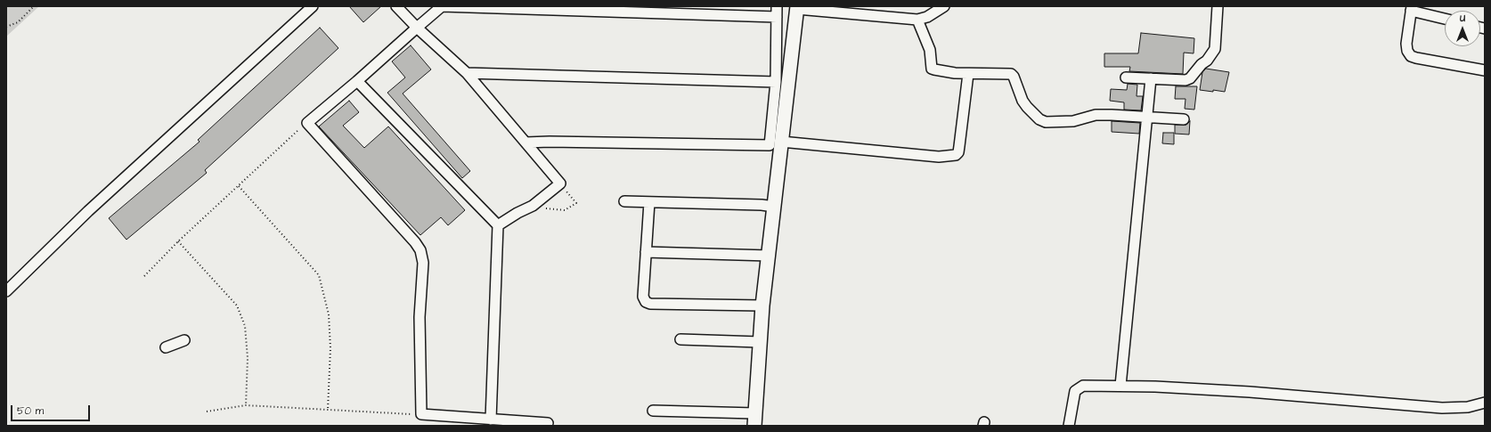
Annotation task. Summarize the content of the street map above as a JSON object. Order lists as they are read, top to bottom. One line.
{"scale_bar":"50 m","north":"top"}
